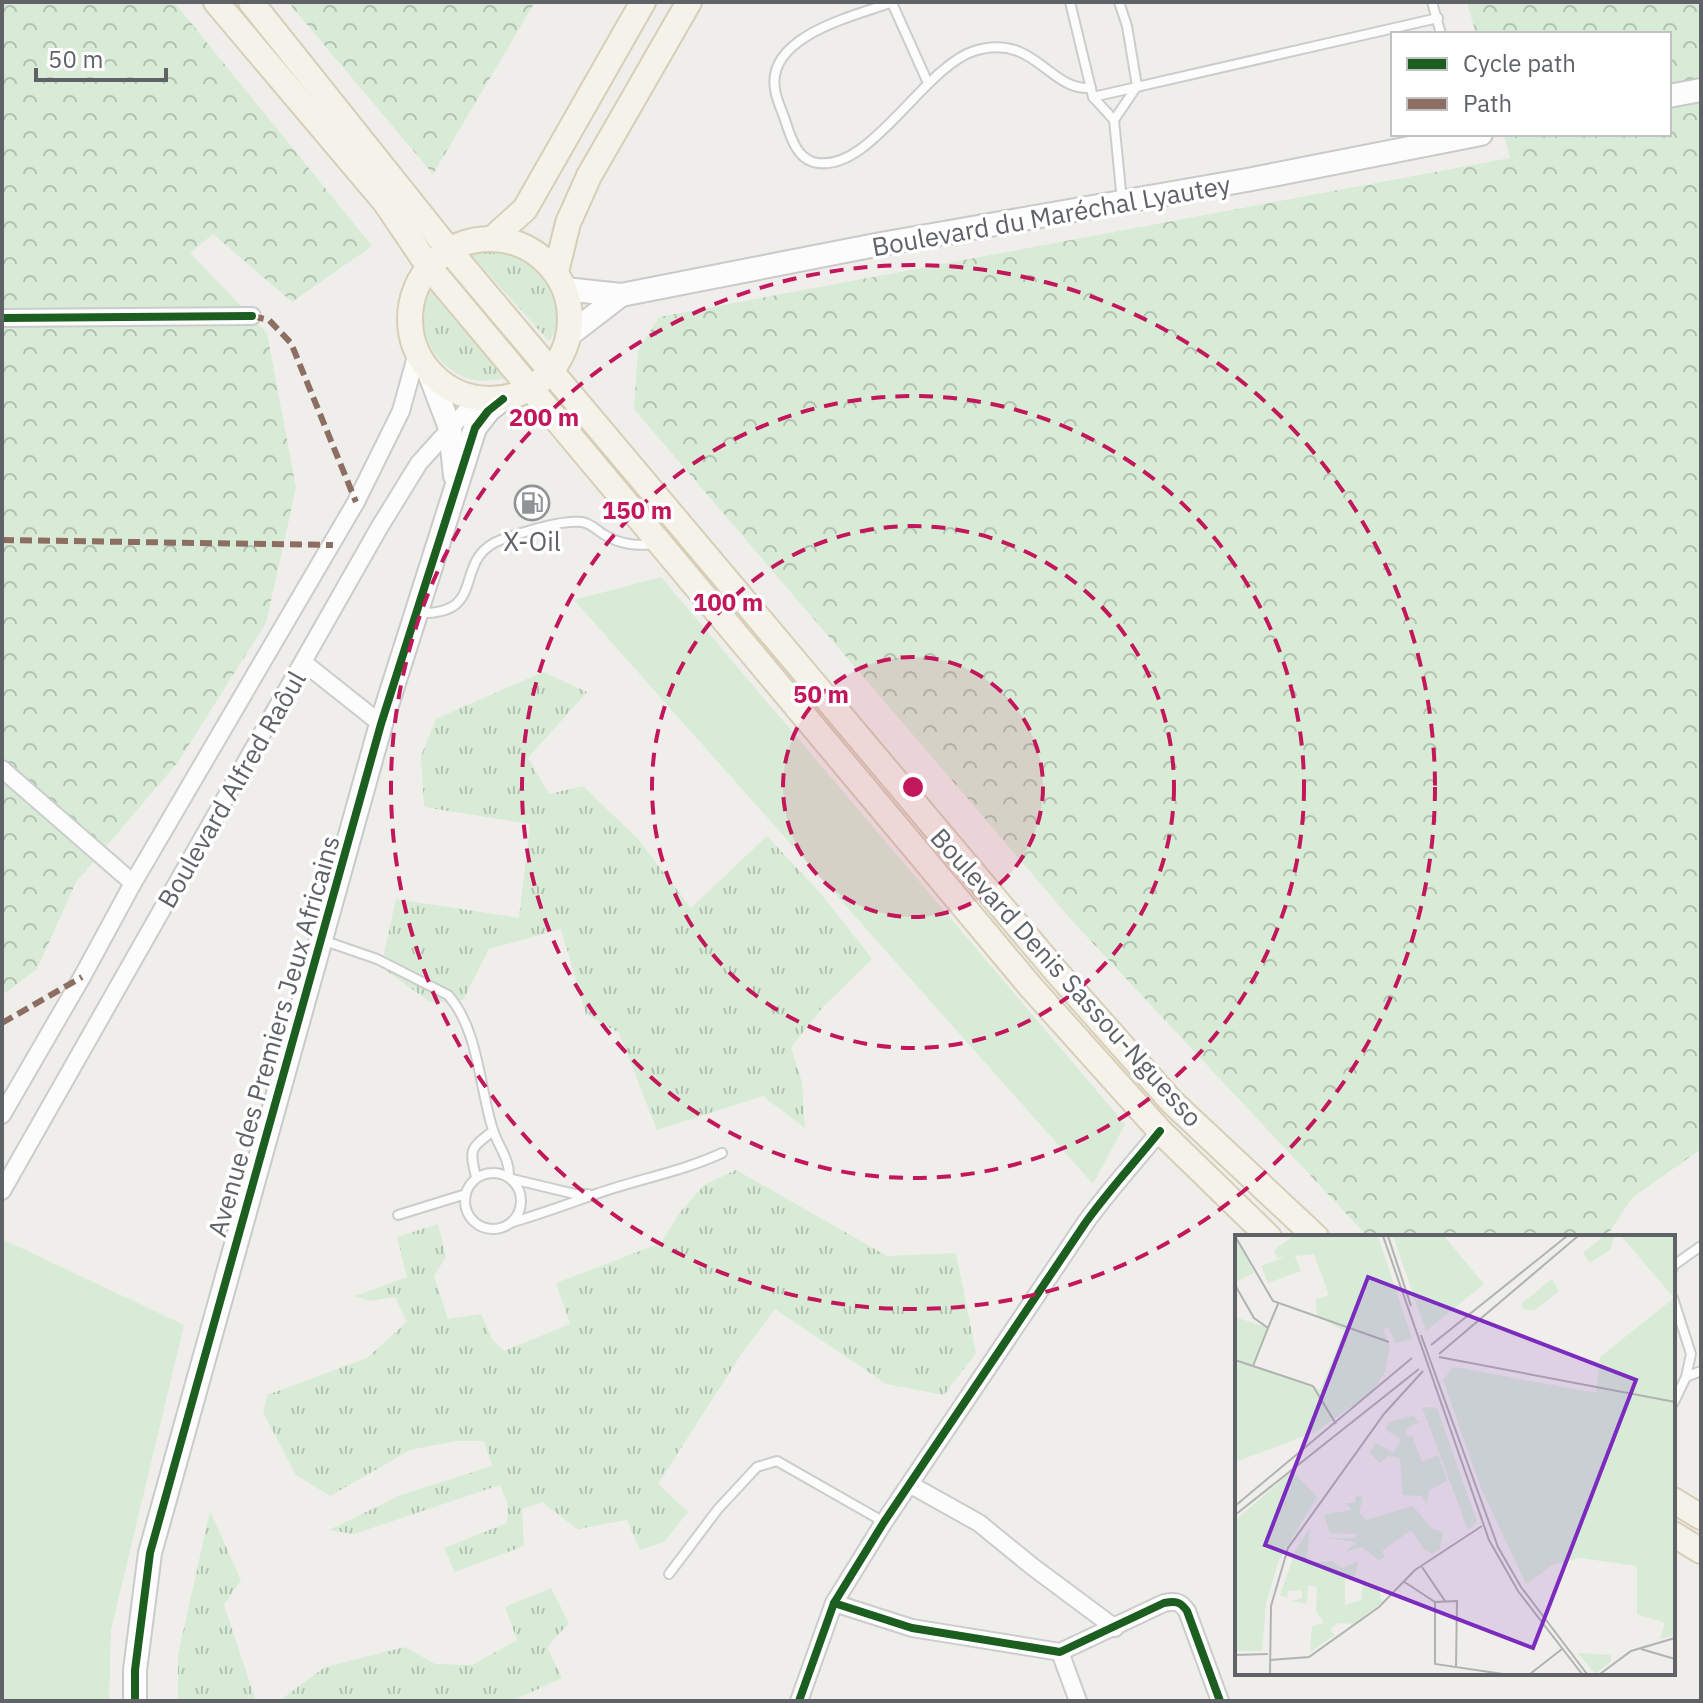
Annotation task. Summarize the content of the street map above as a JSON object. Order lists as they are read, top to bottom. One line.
{"streets":{"main road":["Boulevard Denis Sassou-Nguesso"],"street":["Boulevard du Maréchal Lyautey","Boulevard Alfred Raôul","Avenue des Premiers Jeux Africains"]},"crossings":[["Boulevard Alfred Raôul","Avenue des Premiers Jeux Africains"]],"places":{"fuel station":["X-Oil"]},"legend":["Cycle path","Path"],"scale_bar":"50 m","rings":["200 m","150 m","100 m","50 m"]}
